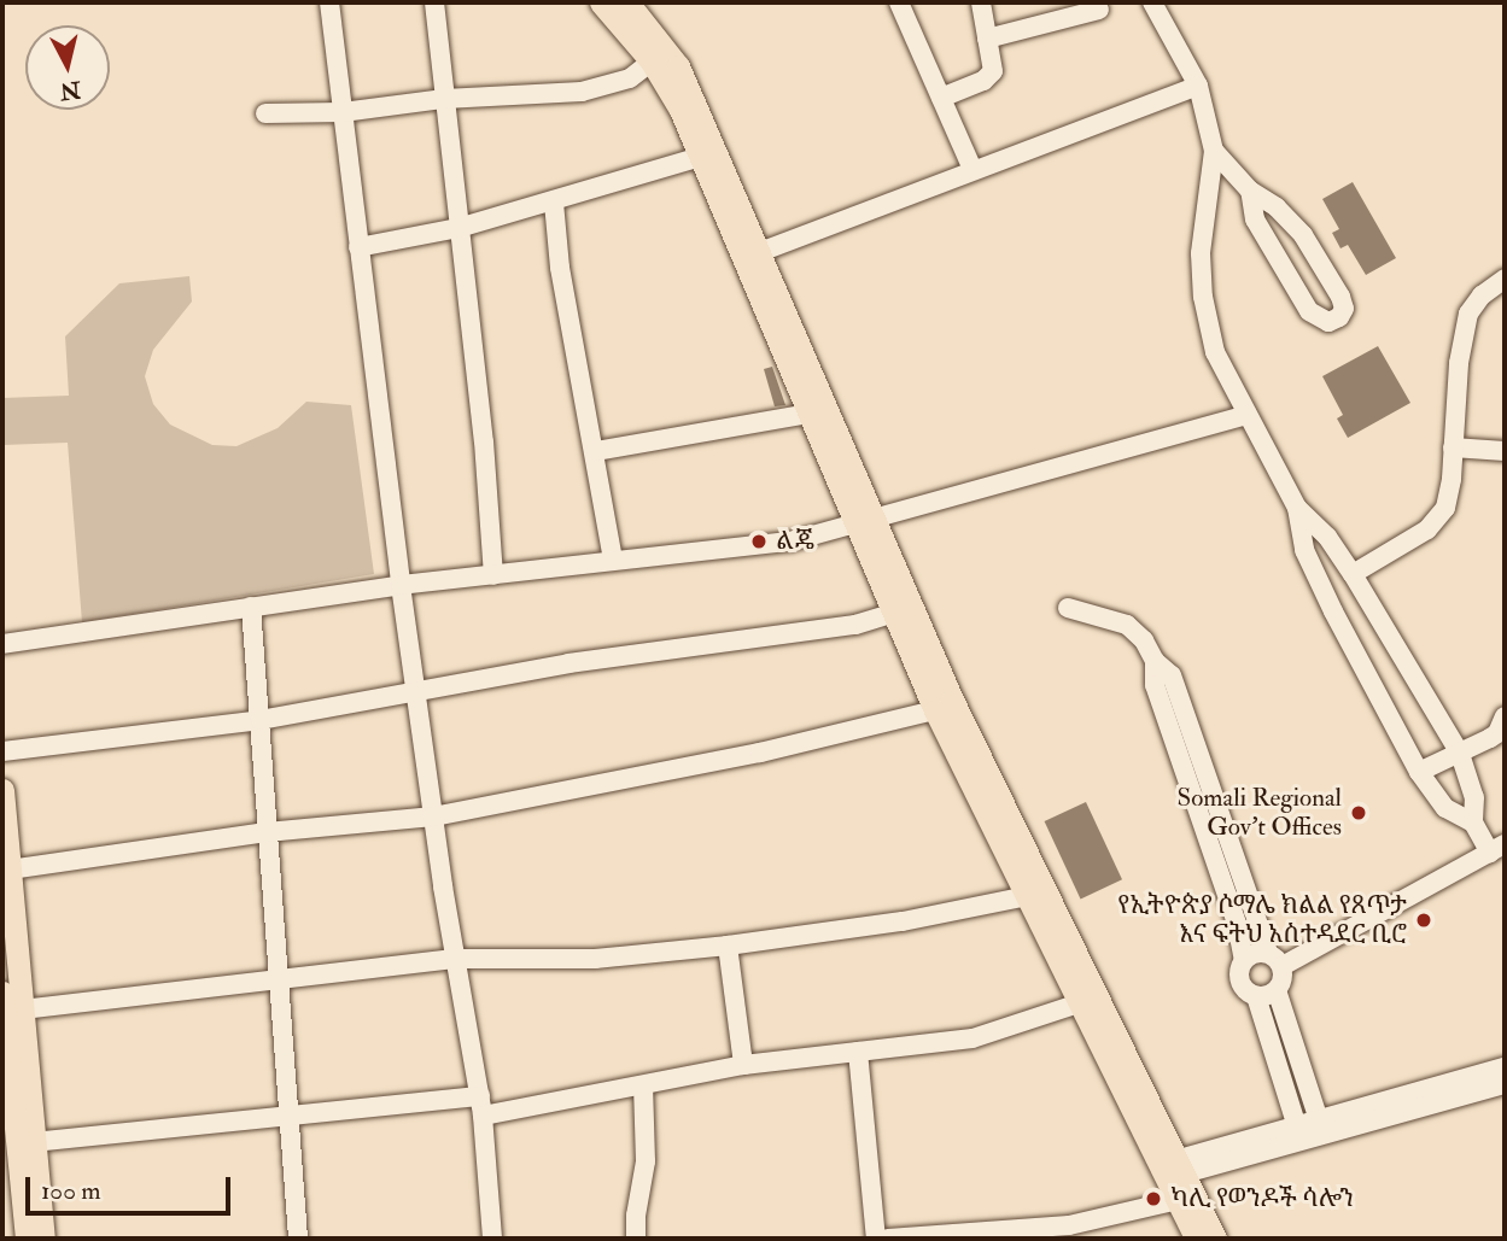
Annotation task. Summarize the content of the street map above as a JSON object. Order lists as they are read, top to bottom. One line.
{"places":["ልጄ","Somali Regional Gov't Offices","የኢትዮጵያ ሶማሌ ክልል የጸጥታ እና ፍትህ አስተዳደር ቢሮ","ካሊ የወንዶች ሳሎን"],"scale_bar":"100 m","north":"bottom"}
